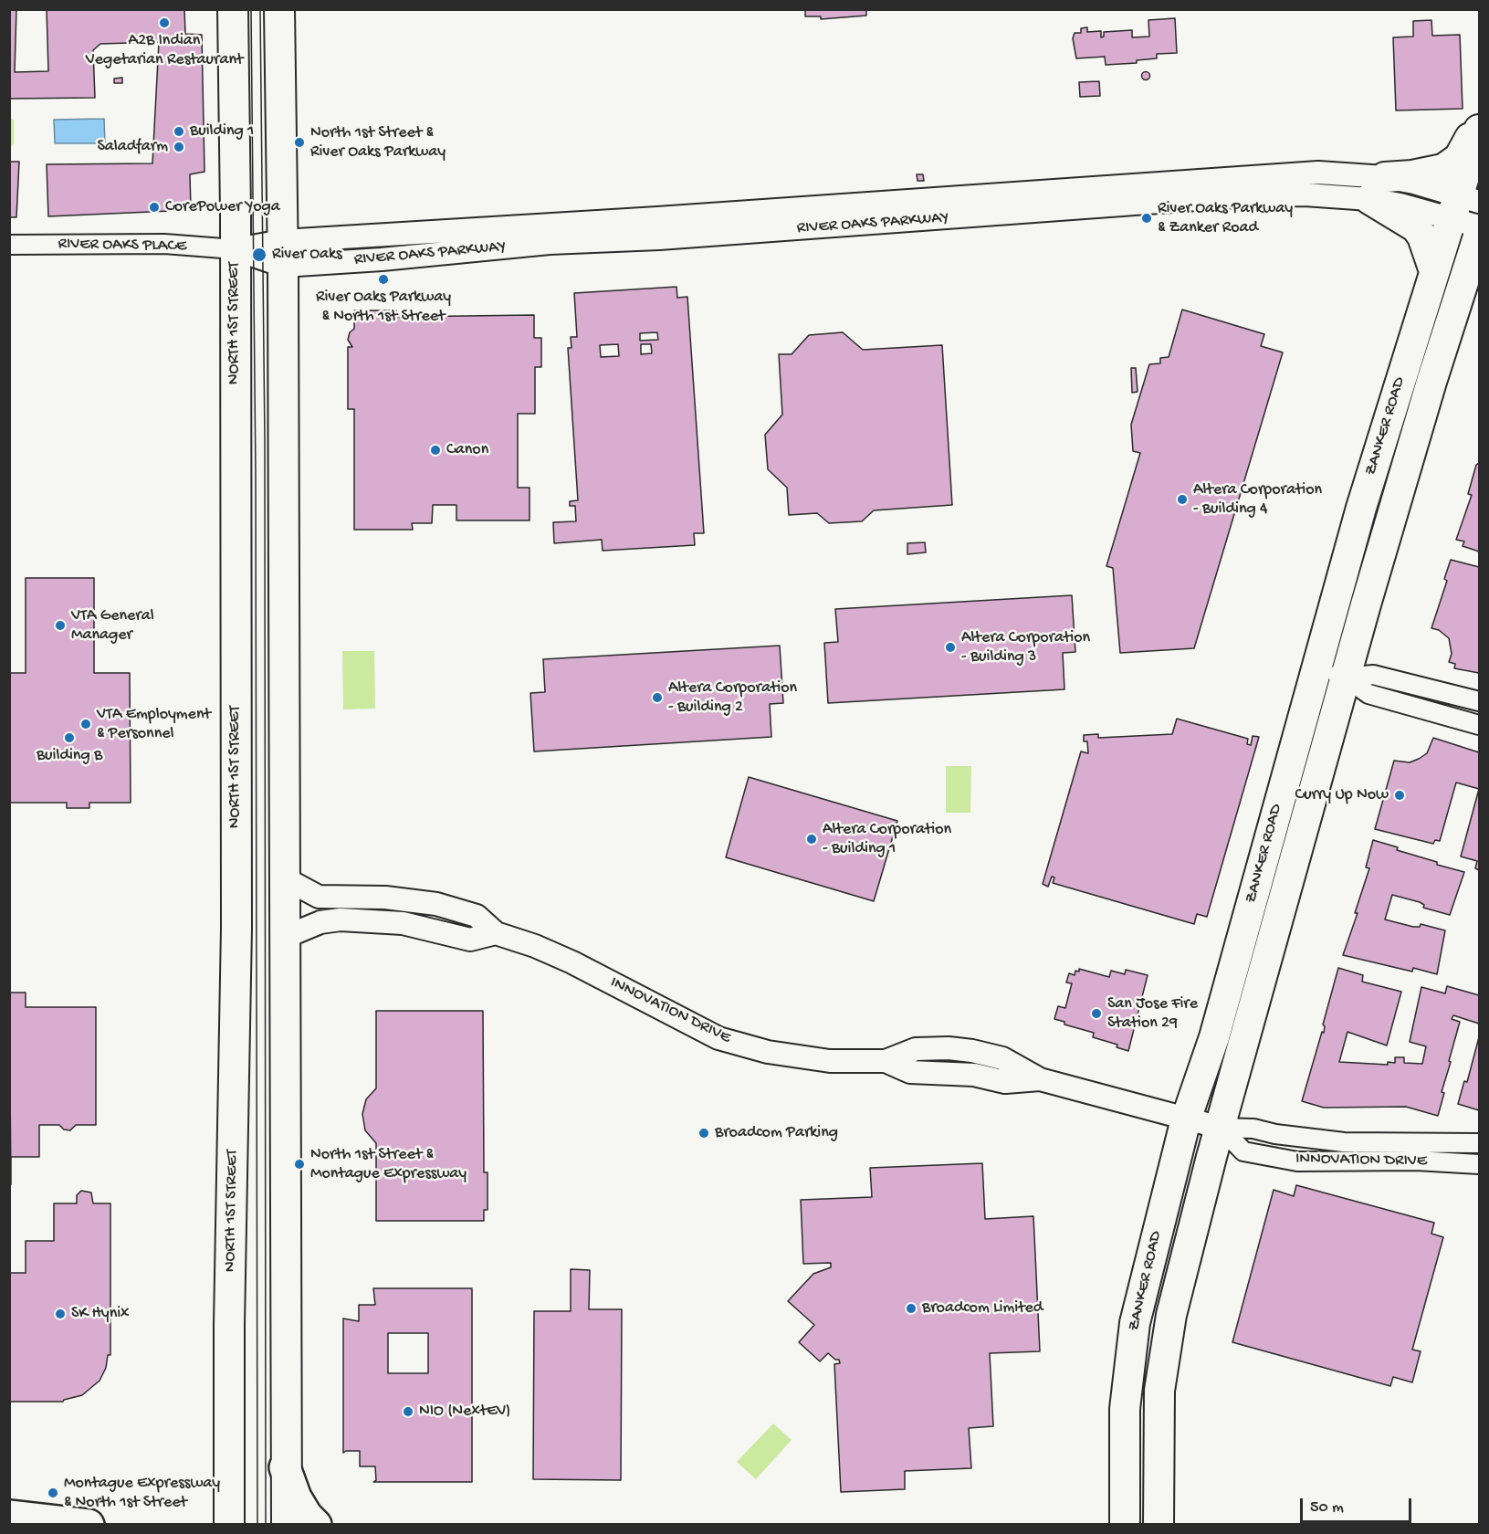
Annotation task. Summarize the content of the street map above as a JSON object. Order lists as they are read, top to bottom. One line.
{"streets":{"main road":["NORTH 1ST STREET","ZANKER ROAD"],"street":["RIVER OAKS PARKWAY","RIVER OAKS PLACE","INNOVATION DRIVE"]},"crossings":[["RIVER OAKS PARKWAY","RIVER OAKS PLACE"],["RIVER OAKS PARKWAY","NORTH 1ST STREET"],["RIVER OAKS PARKWAY","ZANKER ROAD"],["RIVER OAKS PLACE","NORTH 1ST STREET"],["ZANKER ROAD","INNOVATION DRIVE"]],"places":["A2B Indian Vegetarian Restaurant","Building 1","North 1st Street & River Oaks Parkway","Saladfarm","CorePower Yoga","River Oaks Parkway & Zanker Road","River Oaks","River Oaks Parkway & North 1st Street","Canon","Altera Corporation - Building 4","VTA General Manager","Altera Corporation - Building 3","Altera Corporation - Building 2","VTA Employment & Personnel","Building B","Curry Up Now","Altera Corporation - Building 1","San Jose Fire Station 29","Broadcom Parking","North 1st Street & Montague Expressway","Broadcom Limited","SK Hynix","NIO (NextEV)","Montague Expressway & North 1st Street"],"scale_bar":"50 m"}
